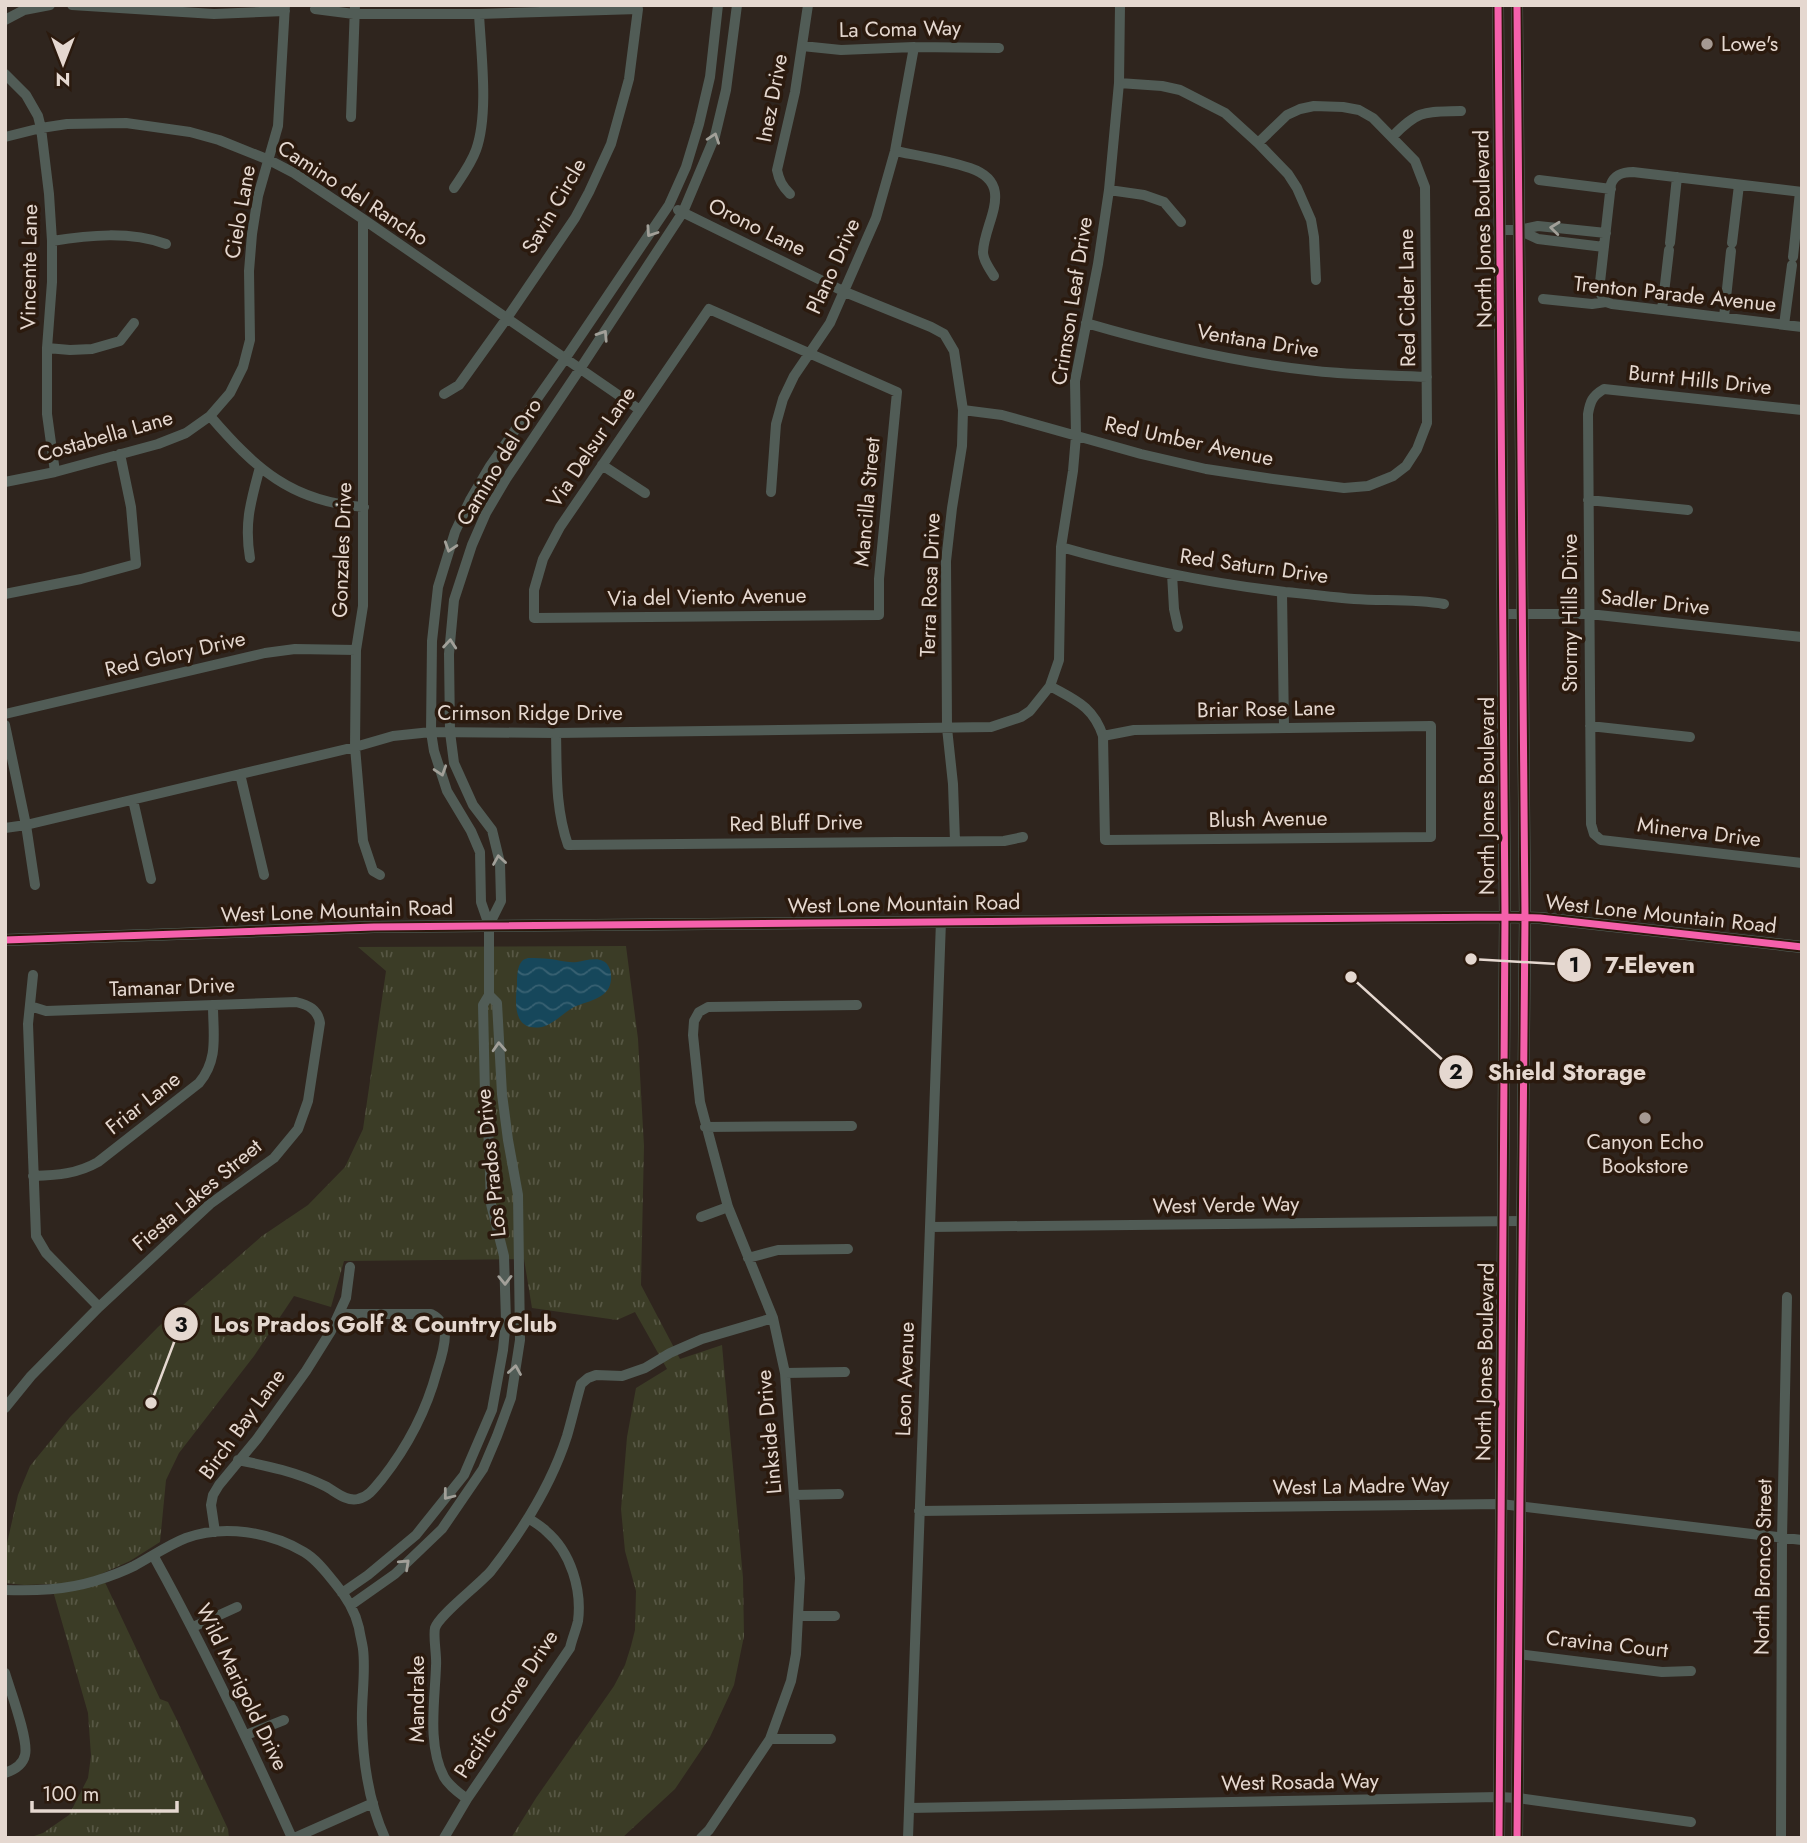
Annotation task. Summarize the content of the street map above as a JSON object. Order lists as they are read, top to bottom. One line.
{"streets":{"main road":["North Jones Boulevard","West Lone Mountain Road"],"street":["La Coma Way","Inez Drive","Camino del Rancho","Savin Circle","Cielo Lane","Orono Lane","Plano Drive","Vincente Lane","Trenton Parade Avenue","Red Cider Lane","Crimson Leaf Drive","Ventana Drive","Burnt Hills Drive","Costabella Lane","Red Umber Avenue","Via Delsur Lane","Camino del Oro","Mancilla Street","Gonzales Drive","Red Saturn Drive","Terra Rosa Drive","Via del Viento Avenue","Sadler Drive","Stormy Hills Drive","Red Glory Drive","Briar Rose Lane","Crimson Ridge Drive","Blush Avenue","Red Bluff Drive","Minerva Drive","Tamanar Drive","Friar Lane","Los Prados Drive","Fiesta Lakes Street","West Verde Way","Leon Avenue","Birch Bay Lane","Linkside Drive","West La Madre Way","North Bronco Street","Cravina Court","Wild Marigold Drive","Mandrake","Pacific Grove Drive","West Rosada Way"]},"crossings":[["La Coma Way","Inez Drive"],["La Coma Way","Plano Drive"],["Camino del Rancho","Savin Circle"],["Camino del Rancho","Cielo Lane"],["Camino del Rancho","Vincente Lane"],["Camino del Rancho","Via Delsur Lane"],["Camino del Rancho","Camino del Oro"],["Camino del Rancho","Gonzales Drive"],["Cielo Lane","Costabella Lane"],["Orono Lane","Plano Drive"],["Orono Lane","Camino del Oro"],["Orono Lane","Terra Rosa Drive"],["North Jones Boulevard","Sadler Drive"],["North Jones Boulevard","West Lone Mountain Road"],["North Jones Boulevard","West Verde Way"],["North Jones Boulevard","West La Madre Way"],["North Jones Boulevard","Cravina Court"],["North Jones Boulevard","West Rosada Way"],["Plano Drive","Via Delsur Lane"],["Plano Drive","Mancilla Street"],["Vincente Lane","Costabella Lane"],["Red Cider Lane","Ventana Drive"],["Red Cider Lane","Red Umber Avenue"],["Crimson Leaf Drive","Ventana Drive"],["Crimson Leaf Drive","Red Umber Avenue"],["Crimson Leaf Drive","Red Saturn Drive"],["Crimson Leaf Drive","Crimson Ridge Drive"],["Burnt Hills Drive","Stormy Hills Drive"],["Red Umber Avenue","Terra Rosa Drive"],["Via Delsur Lane","Mancilla Street"],["Via Delsur Lane","Via del Viento Avenue"],["Camino del Oro","Crimson Ridge Drive"],["Camino del Oro","West Lone Mountain Road"],["Camino del Oro","Los Prados Drive"],["Mancilla Street","Via del Viento Avenue"],["Gonzales Drive","Red Glory Drive"],["Gonzales Drive","Crimson Ridge Drive"],["Terra Rosa Drive","Crimson Ridge Drive"],["Terra Rosa Drive","Red Bluff Drive"],["Sadler Drive","Stormy Hills Drive"],["Stormy Hills Drive","Minerva Drive"],["Briar Rose Lane","Blush Avenue"],["Crimson Ridge Drive","Red Bluff Drive"],["West Lone Mountain Road","Los Prados Drive"],["West Lone Mountain Road","Leon Avenue"],["Tamanar Drive","Friar Lane"],["Tamanar Drive","Fiesta Lakes Street"],["West Verde Way","Leon Avenue"],["Leon Avenue","West La Madre Way"],["Leon Avenue","West Rosada Way"],["West La Madre Way","North Bronco Street"],["Mandrake","Pacific Grove Drive"]],"places":["Lowe's","7-Eleven","Shield Storage","Canyon Echo Bookstore","Los Prados Golf & Country Club"],"scale_bar":"100 m","north":"bottom"}
